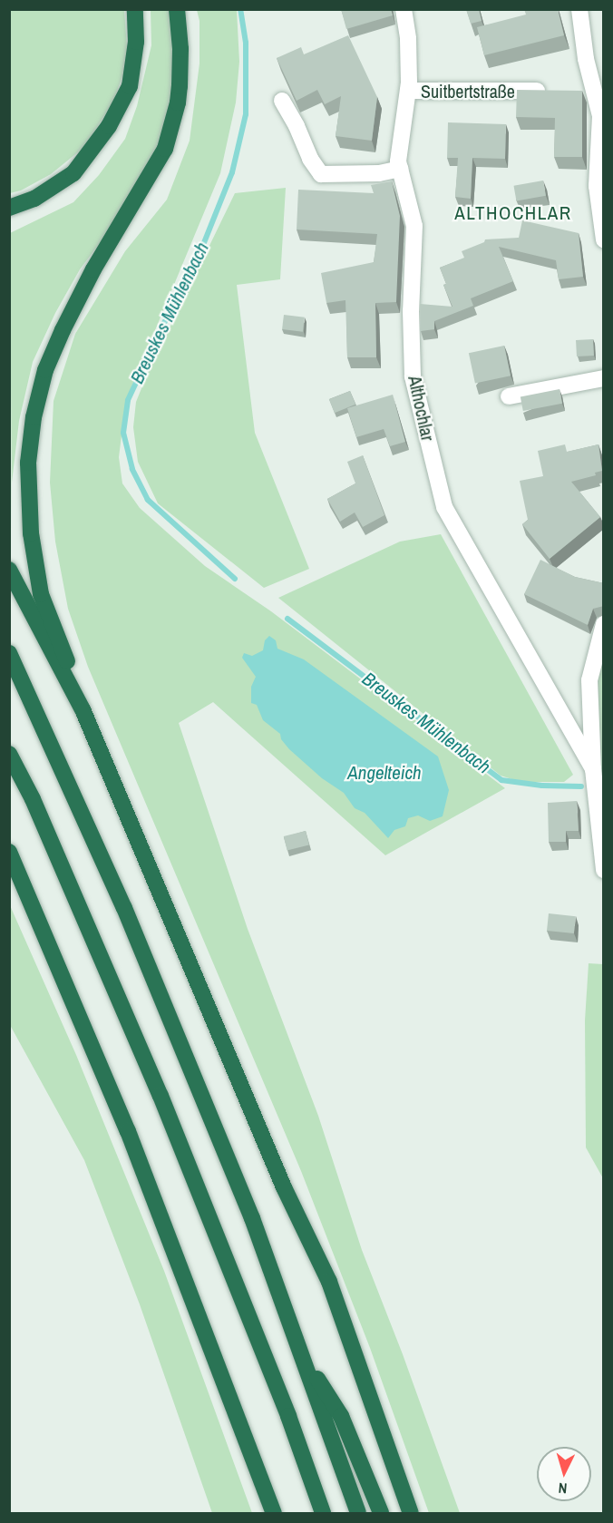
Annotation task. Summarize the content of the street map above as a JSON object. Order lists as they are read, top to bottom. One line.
{"streets":{"street":["Suitbertstraße","Althochlar"]},"crossings":[["Suitbertstraße","Althochlar"]],"districts":["ALTHOCHLAR"],"water":["Breuskes Mühlenbach","Angelteich"],"north":"bottom"}
